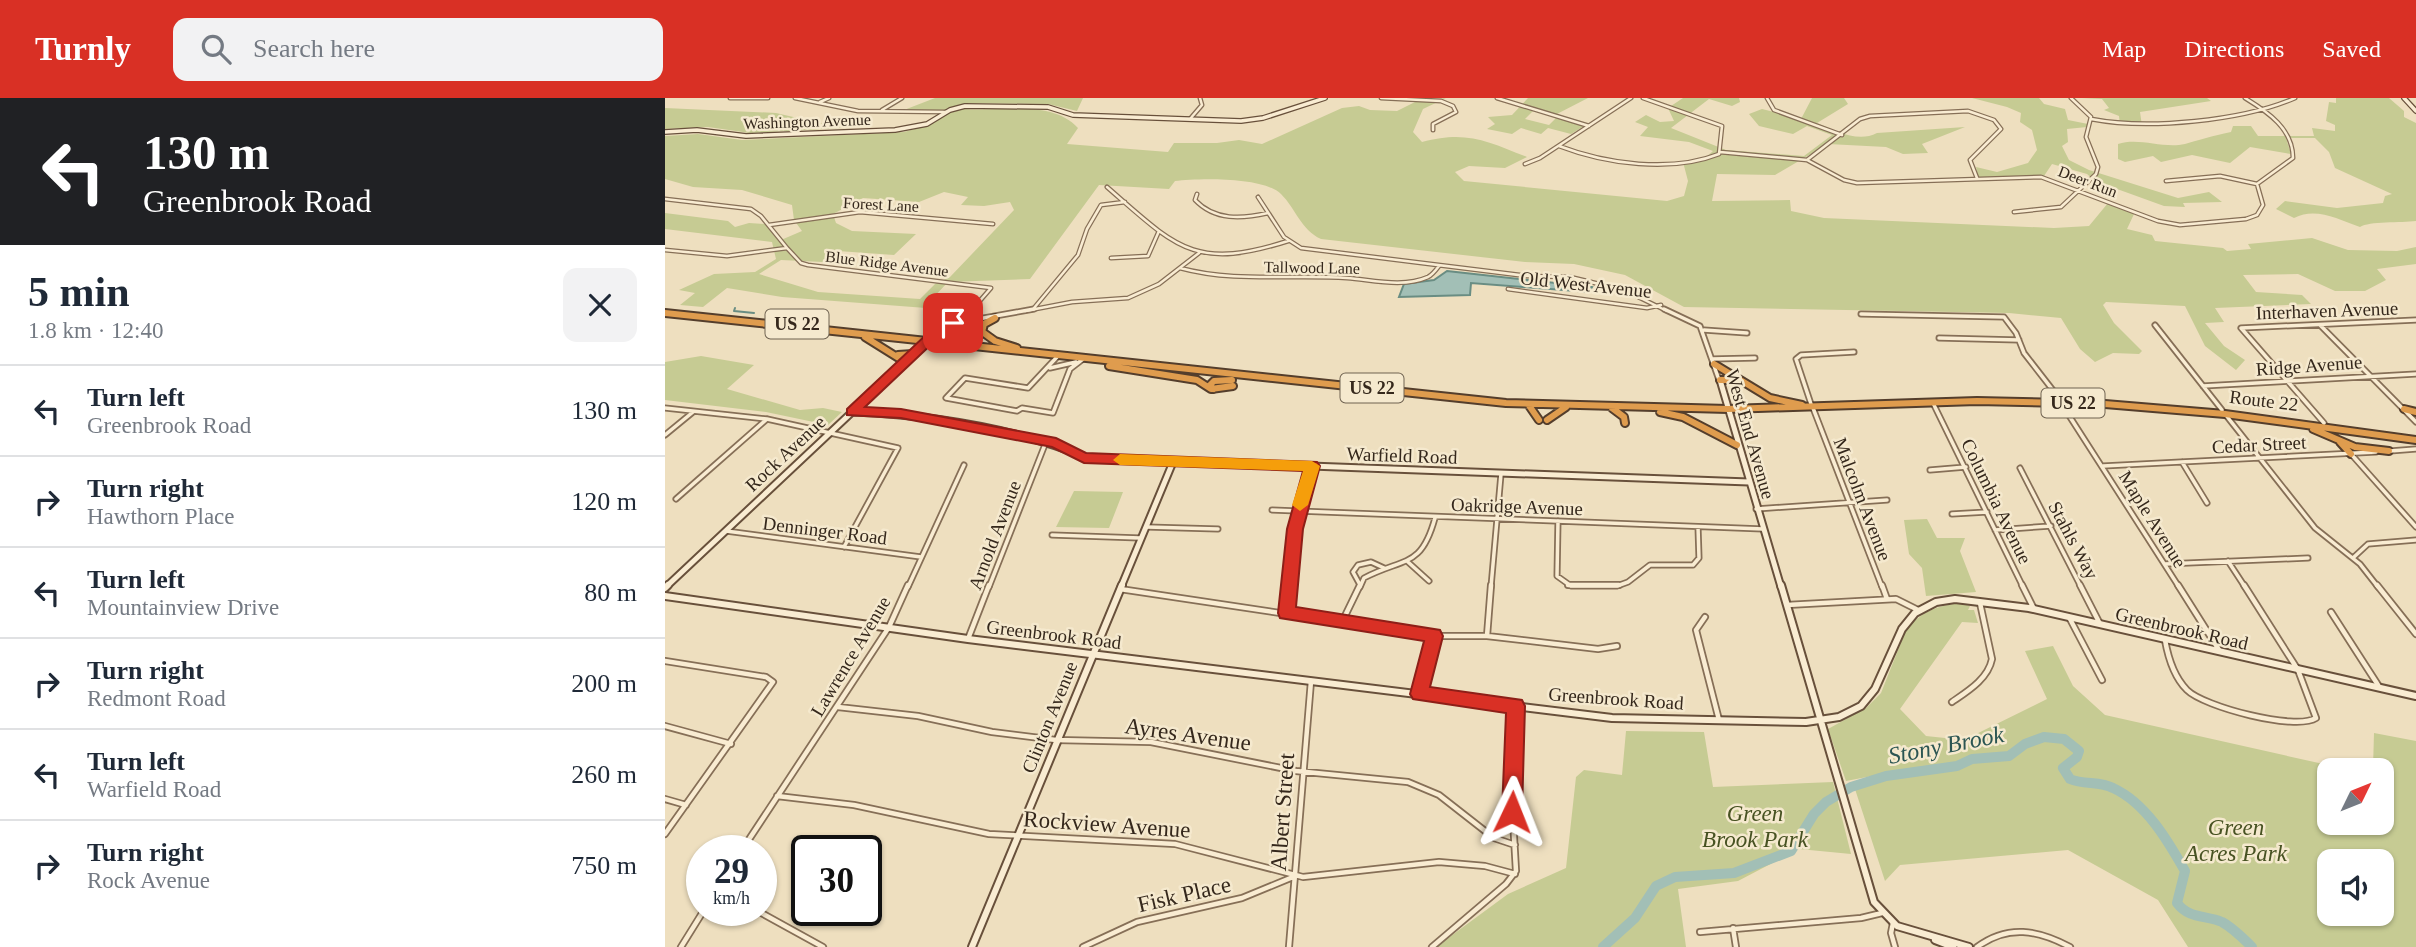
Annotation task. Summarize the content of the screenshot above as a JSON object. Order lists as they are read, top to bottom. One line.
{"streets":{"highway":["US 22","Route 22"],"street":["Washington Avenue","Deer Run","Forest Lane","Blue Ridge Avenue","Tallwood Lane","Old West Avenue","Interhaven Avenue","Ridge Avenue","West End Avenue","Cedar Street","Rock Avenue","Warfield Road","Malcolm Avenue","Columbia Avenue","Oakridge Avenue","Maple Avenue","Denninger Road","Arnold Avenue","Stahls Way","Greenbrook Road","Lawrence Avenue","Clinton Avenue","Ayres Avenue","Albert Street","Rockview Avenue","Fisk Place"]},"crossings":[["Forest Lane","Blue Ridge Avenue"],["Blue Ridge Avenue","Rock Avenue"],["Tallwood Lane","Rock Avenue"],["Interhaven Avenue","Ridge Avenue"],["US 22","Route 22"],["US 22","West End Avenue"],["US 22","Rock Avenue"],["US 22","Malcolm Avenue"],["US 22","Columbia Avenue"],["US 22","Maple Avenue"],["Route 22","Maple Avenue"],["West End Avenue","Warfield Road"],["West End Avenue","Oakridge Avenue"],["West End Avenue","Greenbrook Road"],["Cedar Street","Maple Avenue"],["Rock Avenue","Warfield Road"],["Rock Avenue","Denninger Road"],["Warfield Road","Arnold Avenue"],["Warfield Road","Clinton Avenue"],["Columbia Avenue","Greenbrook Road"],["Maple Avenue","Greenbrook Road"],["Denninger Road","Lawrence Avenue"],["Arnold Avenue","Greenbrook Road"],["Stahls Way","Greenbrook Road"],["Greenbrook Road","Lawrence Avenue"],["Greenbrook Road","Clinton Avenue"],["Greenbrook Road","Albert Street"],["Lawrence Avenue","Ayres Avenue"],["Lawrence Avenue","Rockview Avenue"],["Clinton Avenue","Ayres Avenue"],["Clinton Avenue","Rockview Avenue"],["Ayres Avenue","Albert Street"],["Albert Street","Rockview Avenue"],["Albert Street","Fisk Place"],["Rockview Avenue","Fisk Place"]],"water":["Stony Brook"],"parks":["Green Brook Park","Green Acres Park"],"north":"top right","page":{"header":"Turnly","search":"Search here","nav":["Map","Directions","Saved"],"turn":["130 m","Greenbrook Road"],"heading":["5 min","1.8 km · 12:40"],"list":[{"name":"Turn left","note":"Greenbrook Road","value":"130 m"},{"name":"Turn right","note":"Hawthorn Place","value":"120 m"},{"name":"Turn left","note":"Mountainview Drive","value":"80 m"},{"name":"Turn right","note":"Redmont Road","value":"200 m"},{"name":"Turn left","note":"Warfield Road","value":"260 m"},{"name":"Turn right","note":"Rock Avenue","value":"750 m"}],"speed":"29 km/h","limit":"30"}}
